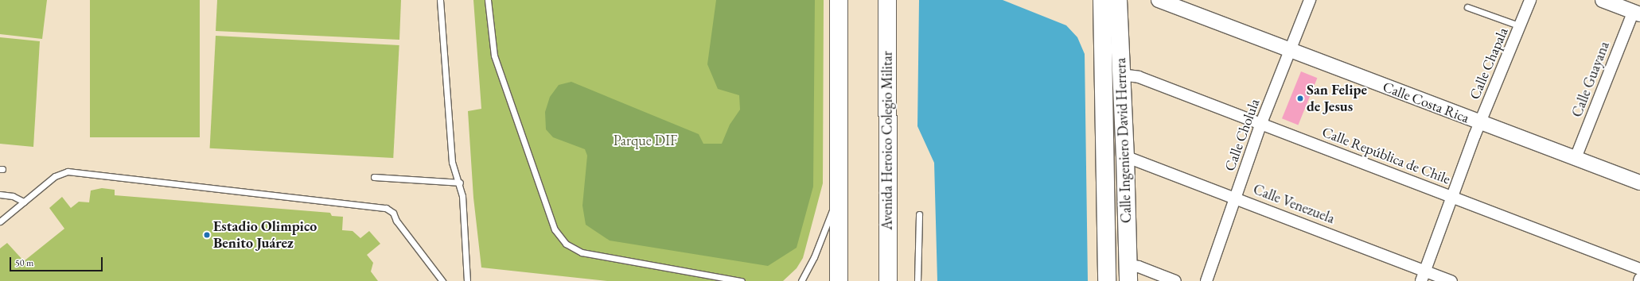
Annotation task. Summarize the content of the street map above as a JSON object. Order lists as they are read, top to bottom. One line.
{"streets":{"main road":["Avenida Heroico Colegio Militar","Calle Ingeniero David Herrera"],"street":["Calle Chapala","Calle Guayana","Calle Costa Rica","Calle Cholula","Calle República de Chile","Calle Venezuela"]},"crossings":[["Calle Chapala","Calle Costa Rica"],["Calle Chapala","Calle República de Chile"],["Calle Chapala","Calle Venezuela"],["Calle Guayana","Calle Costa Rica"],["Calle Costa Rica","Calle Cholula"],["Calle Cholula","Calle República de Chile"],["Calle Cholula","Calle Venezuela"],["Calle Ingeniero David Herrera","Calle República de Chile"],["Calle Ingeniero David Herrera","Calle Venezuela"]],"parks":["Parque DIF"],"places":["San Felipe de Jesus","Estadio Olimpico Benito Juárez"],"scale_bar":"50 m"}
